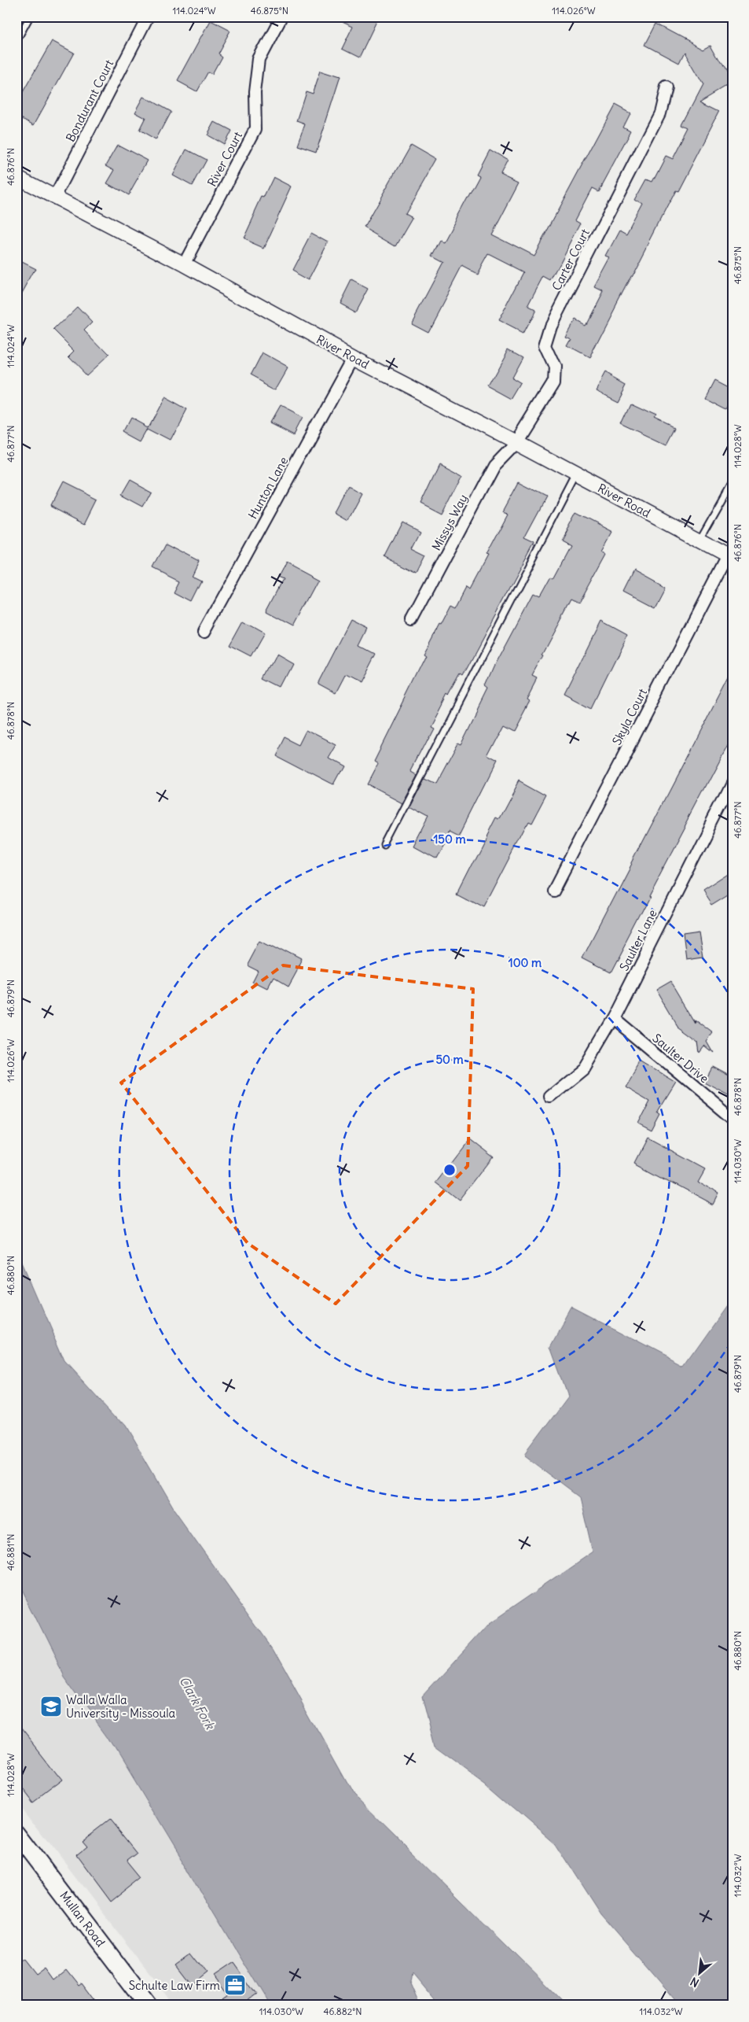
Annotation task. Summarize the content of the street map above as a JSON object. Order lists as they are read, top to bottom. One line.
{"streets":{"main road":["Mullan Road"],"street":["Bondurant Court","River Court","Carter Court","River Road","Hunton Lane","Missys Way","Skyla Court","Saulter Lane","Saulter Drive"]},"crossings":[["Bondurant Court","River Road"],["River Court","River Road"],["Carter Court","River Road"],["Carter Court","Missys Way"],["River Road","Hunton Lane"],["River Road","Missys Way"],["River Road","Skyla Court"],["Saulter Lane","Saulter Drive"]],"water":["Clark Fork"],"places":{"school or university":["Walla Walla University - Missoula"],"office":["Schulte Law Firm"]},"north":"bottom left","coordinates":["114.024°W","46.875°N","114.026°W","46.876°N","46.877°N","114.028°W","46.878°N","46.879°N","114.030°W","46.880°N","46.881°N","114.032°W","46.882°N"],"rings":["150 m","100 m","50 m"]}
